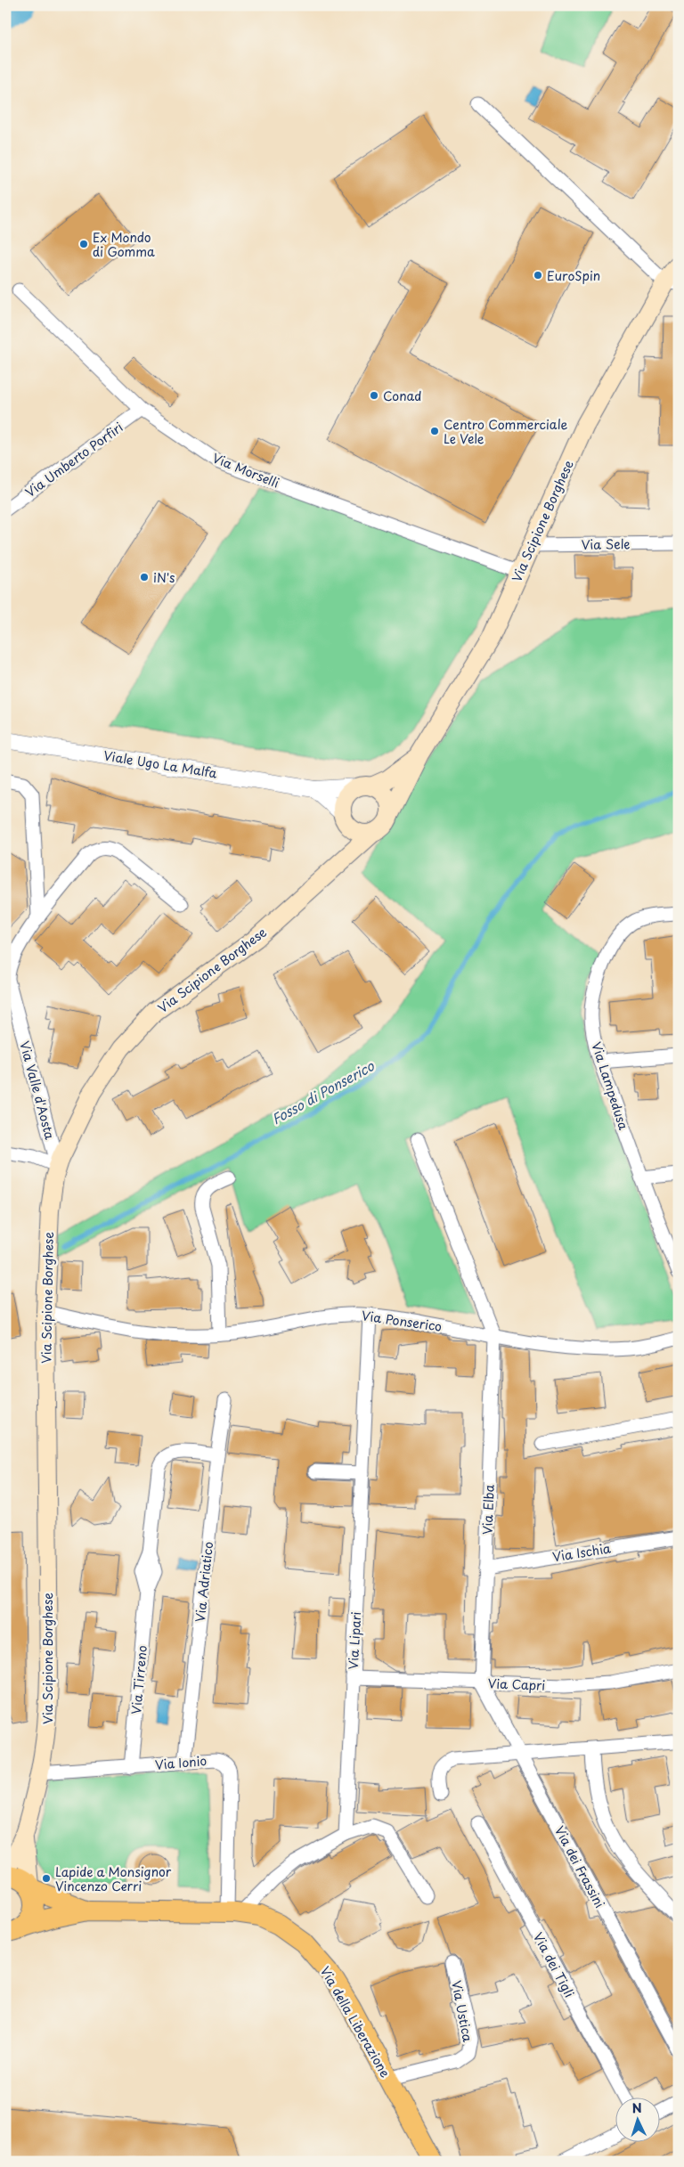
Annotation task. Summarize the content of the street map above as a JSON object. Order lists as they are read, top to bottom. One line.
{"streets":{"main road":["Via Scipione Borghese","Via della Liberazione"],"street":["Via Umberto Porfiri","Via Morselli","Via Sele","Viale Ugo La Malfa","Via Lampedusa","Via Valle d'Aosta","Via Ponserico","Via Elba","Via Ischia","Via Adriatico","Via Lipari","Via Tirreno","Via Capri","Via Ionio","Via dei Frassini","Via dei Tigli","Via Ustica"]},"crossings":[["Via Umberto Porfiri","Via Morselli"],["Via Morselli","Via Scipione Borghese"],["Via Scipione Borghese","Via Sele"],["Via Scipione Borghese","Viale Ugo La Malfa"],["Via Scipione Borghese","Via Valle d'Aosta"],["Via Scipione Borghese","Via Ponserico"],["Via Scipione Borghese","Via Ionio"],["Via Scipione Borghese","Via della Liberazione"],["Via Ponserico","Via Elba"],["Via Ponserico","Via Lipari"],["Via Elba","Via Ischia"],["Via Elba","Via Capri"],["Via Elba","Via dei Frassini"],["Via Adriatico","Via Tirreno"],["Via Adriatico","Via Ionio"],["Via Lipari","Via Capri"],["Via Tirreno","Via Ionio"],["Via Capri","Via dei Frassini"],["Via Ionio","Via della Liberazione"],["Via Ustica","Via della Liberazione"]],"water":["Fosso di Ponserico"],"places":["Ex Mondo di Gomma","EuroSpin","Conad","Centro Commerciale Le Vele","iN's","Lapide a Monsignor Vincenzo Cerri"],"north":"top"}
